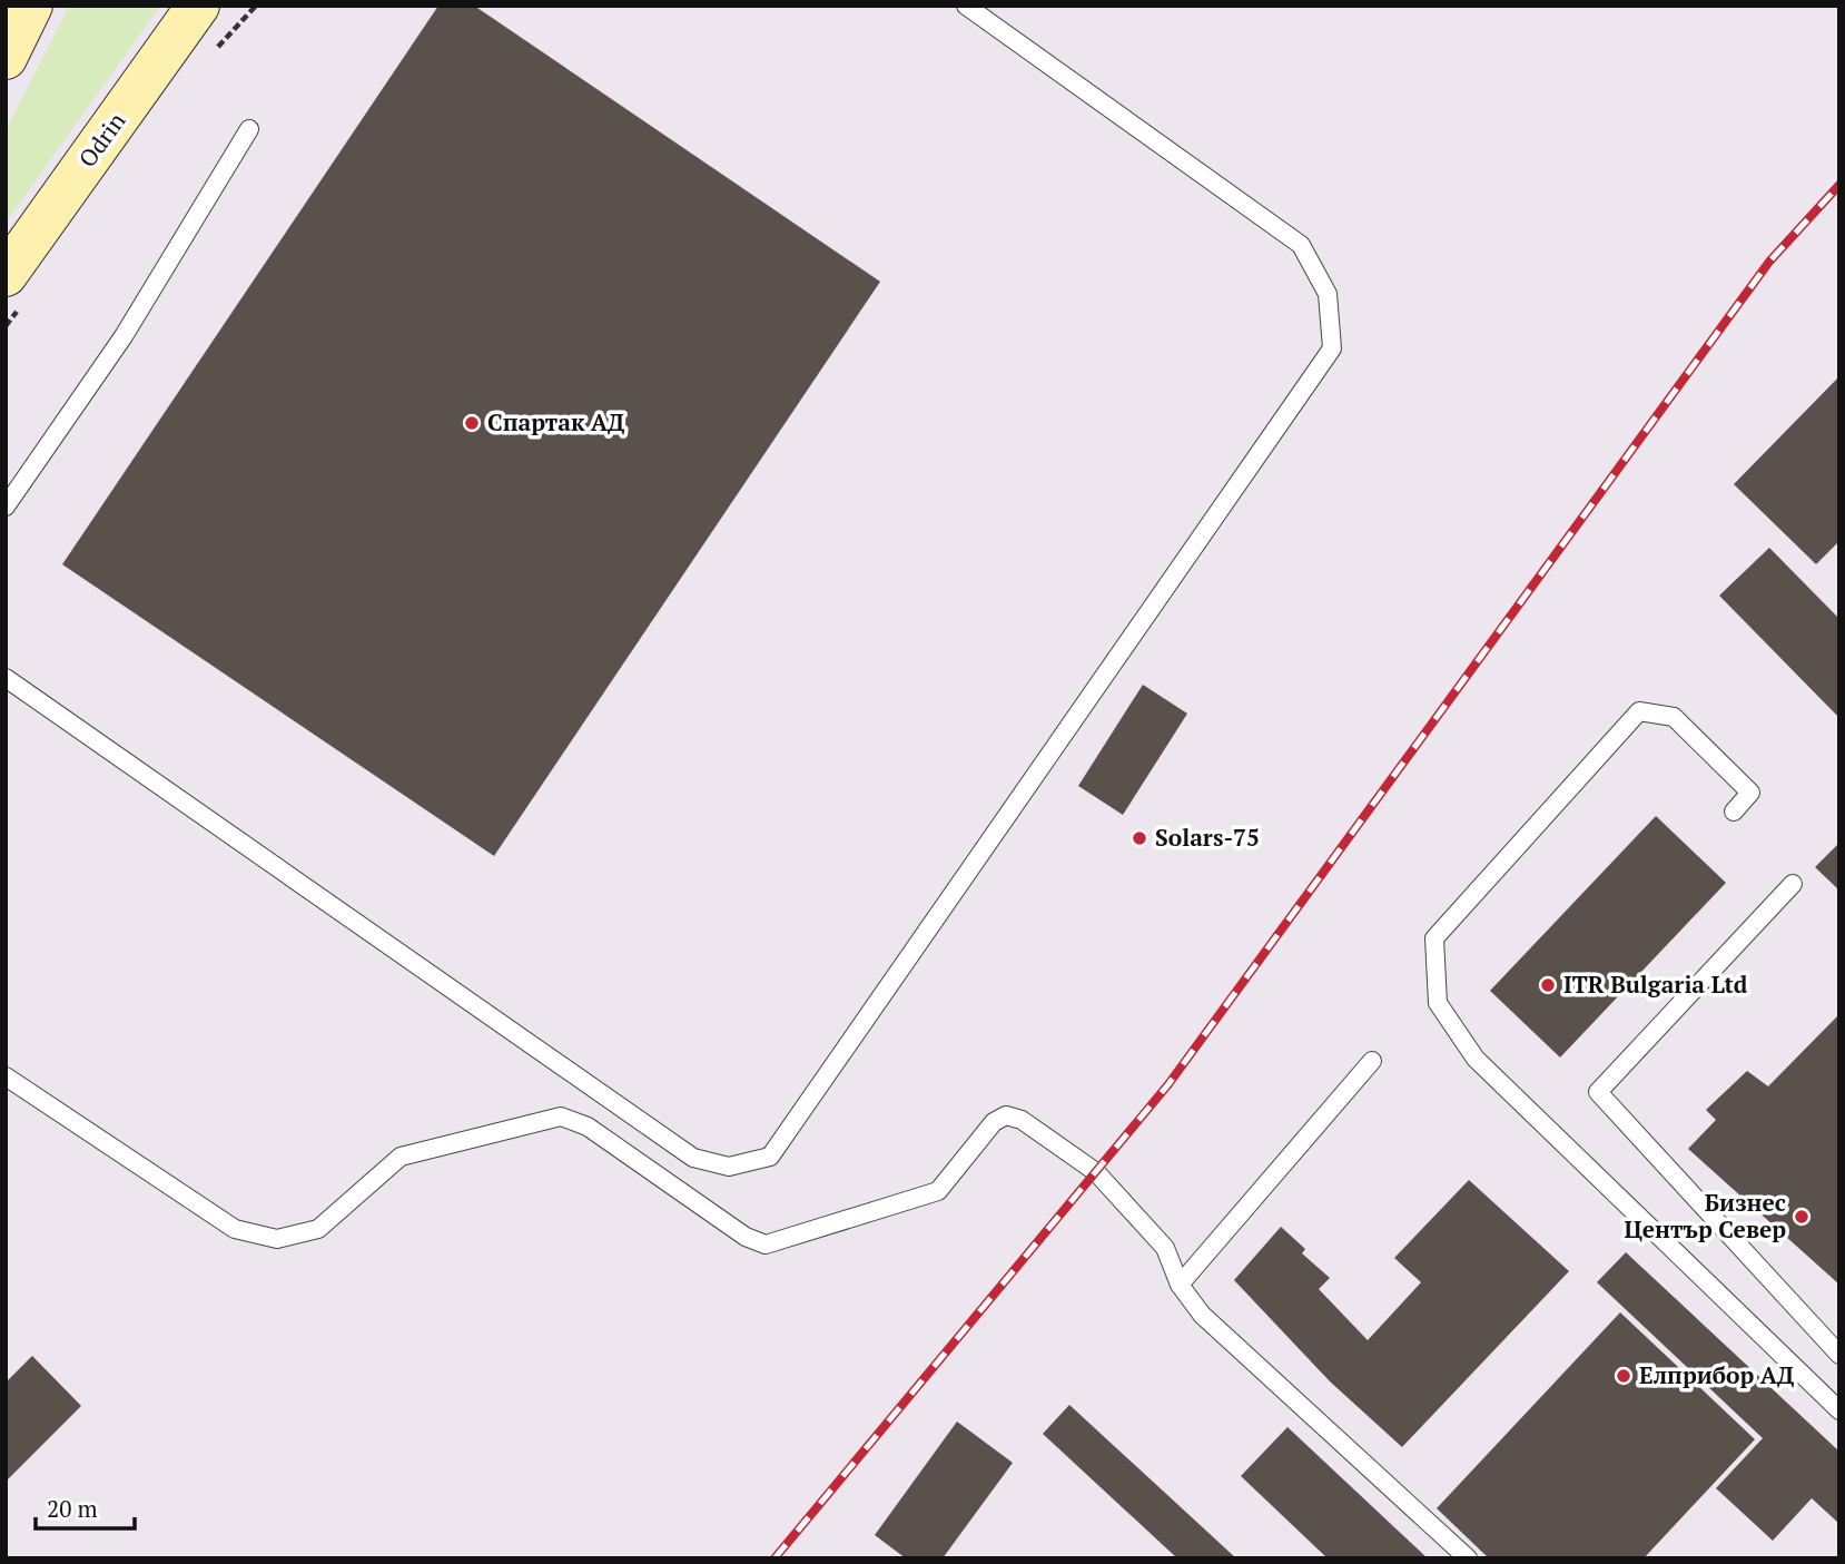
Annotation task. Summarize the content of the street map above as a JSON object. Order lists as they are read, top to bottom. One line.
{"streets":{"main road":["Odrin"]},"places":["Спартак АД","Solars-75","ITR Bulgaria Ltd","Бизнес Център Север","Елприбор АД"],"scale_bar":"20 m"}
